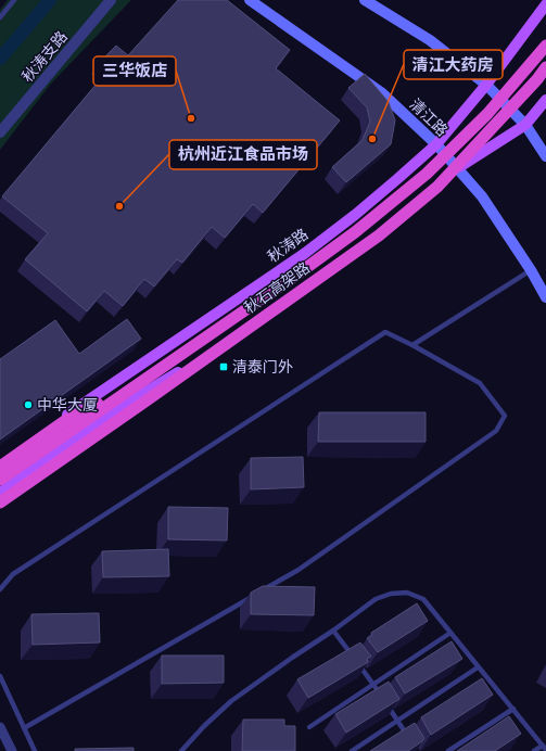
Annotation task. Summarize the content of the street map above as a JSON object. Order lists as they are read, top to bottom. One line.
{"streets":{"highway":["秋石高架路"],"main road":["清江路","秋涛路"],"street":["秋涛支路"]},"crossings":[["清江路","秋涛路"]],"places":{"other":["三华饭店","清江大药房","杭州近江食品市场","中华大厦"],"transit":["清泰门外"]}}
